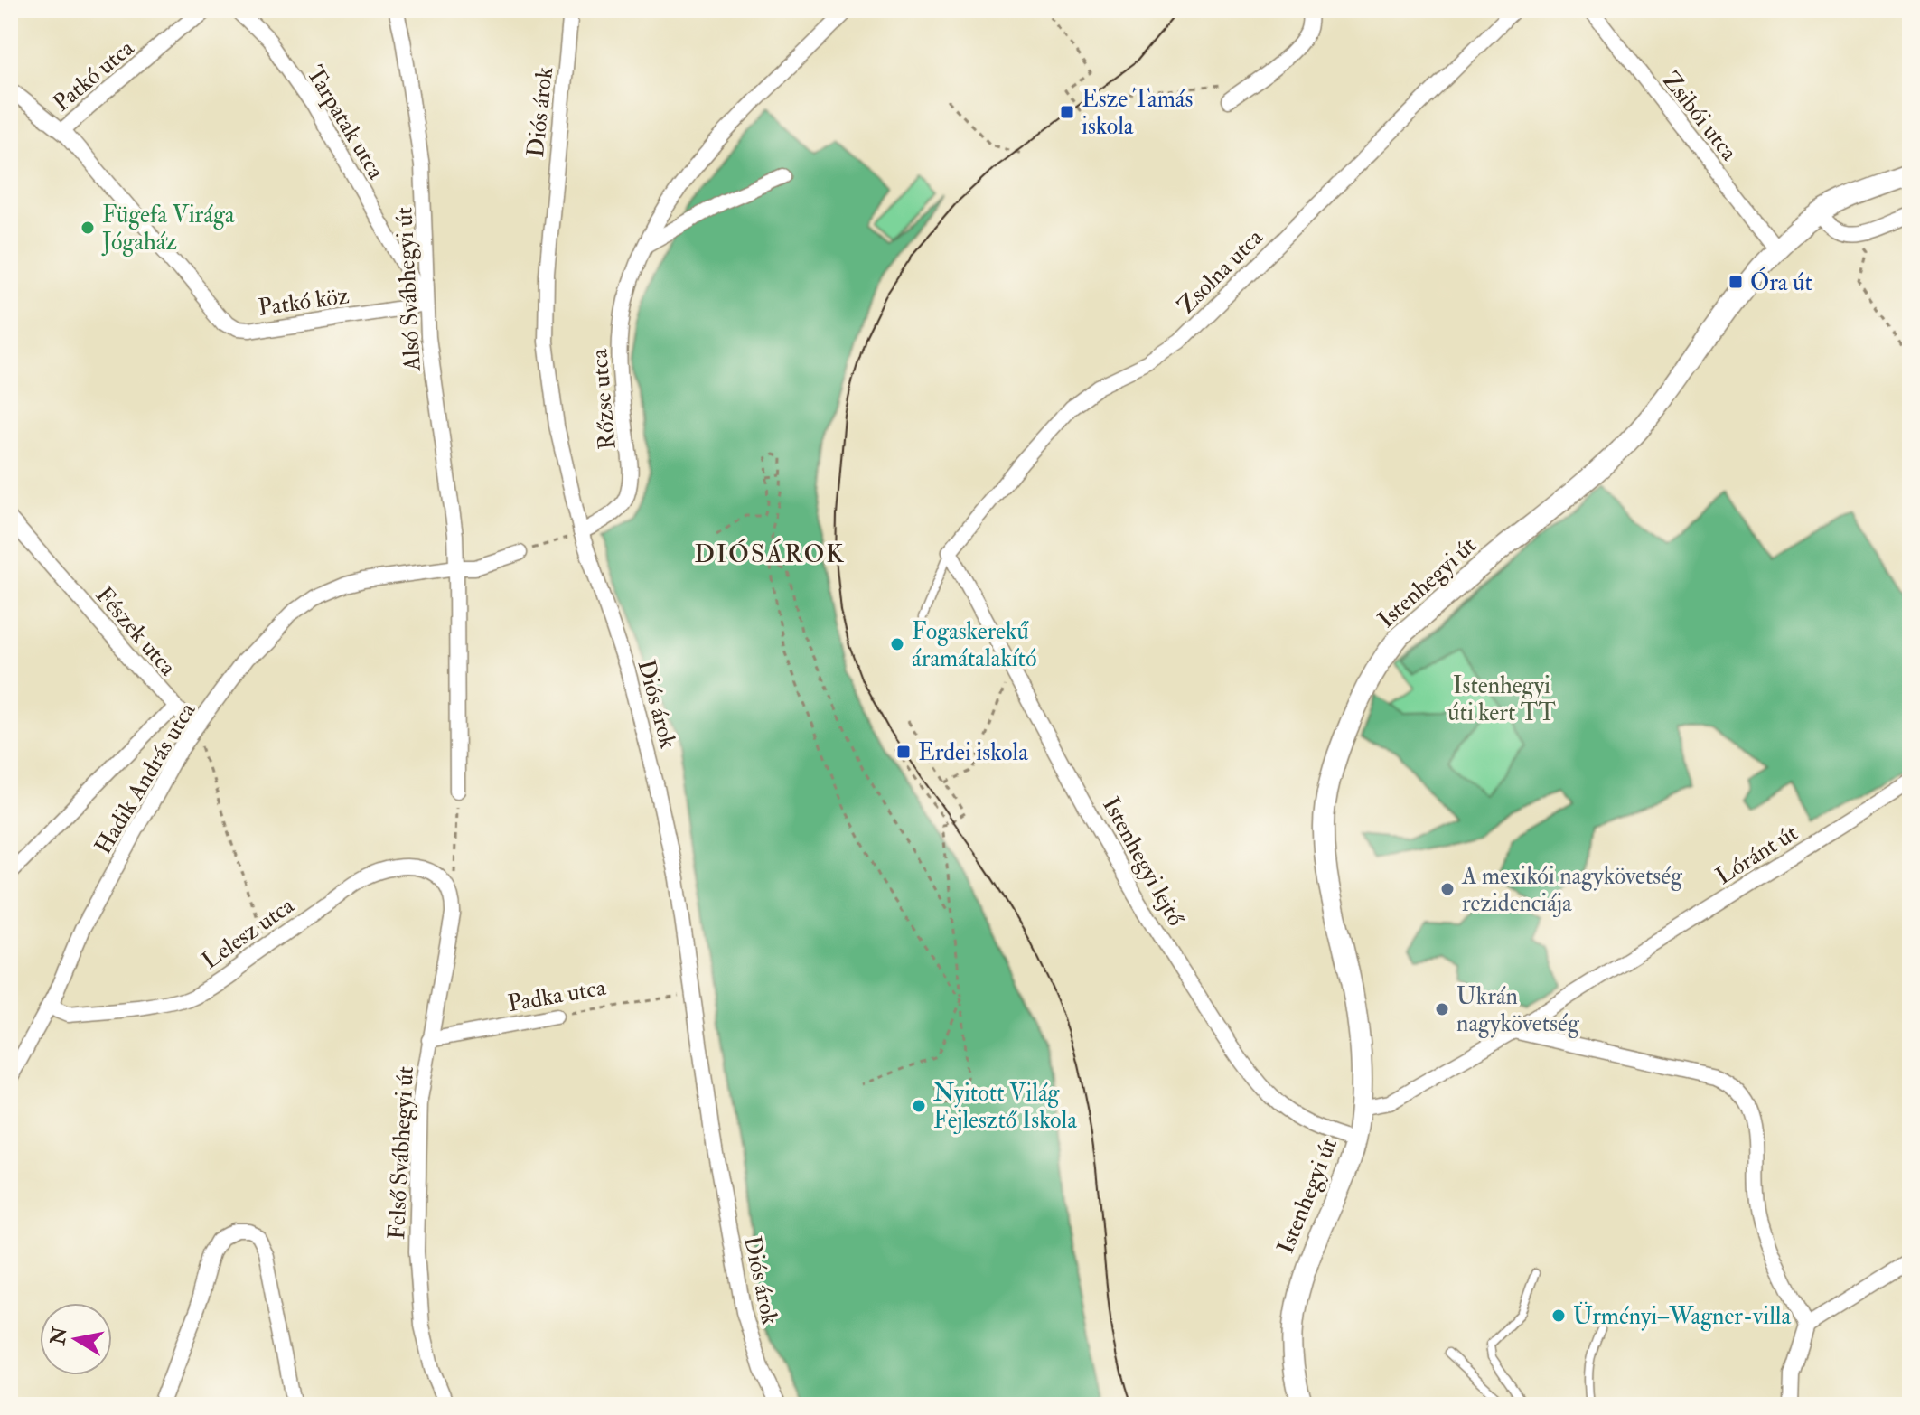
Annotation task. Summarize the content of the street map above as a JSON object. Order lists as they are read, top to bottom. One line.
{"streets":{"street":["Patkó utca","Diós árok","Zsibói utca","Tarpatak utca","Zsolna utca","Alsó Svábhegyi út","Patkó köz","Rőzse utca","Istenhegyi út","Fészek utca","Hadik András utca","Lóránt út","Istenhegyi lejtő","Lelesz utca","Padka utca","Felső Svábhegyi út"]},"crossings":[["Patkó utca","Patkó köz"],["Diós árok","Rőzse utca"],["Diós árok","Padka utca"],["Zsibói utca","Istenhegyi út"],["Tarpatak utca","Alsó Svábhegyi út"],["Tarpatak utca","Patkó köz"],["Zsolna utca","Istenhegyi lejtő"],["Alsó Svábhegyi út","Patkó köz"],["Alsó Svábhegyi út","Hadik András utca"],["Istenhegyi út","Lóránt út"],["Istenhegyi út","Istenhegyi lejtő"],["Fészek utca","Hadik András utca"],["Hadik András utca","Lelesz utca"],["Lelesz utca","Felső Svábhegyi út"],["Padka utca","Felső Svábhegyi út"]],"districts":["DIÓSÁROK"],"parks":["Istenhegyi úti kert TT"],"places":{"transit":["Esze Tamás iskola","Óra út","Erdei iskola"],"other":["Fügefa Virága Jógaház","Fogaskerekű áramátalakító","A mexikói nagykövetség rezidenciája","Ukrán nagykövetség","Nyitott Világ Fejlesztő Iskola","Ürményi–Wagner-villa"]},"north":"left"}
